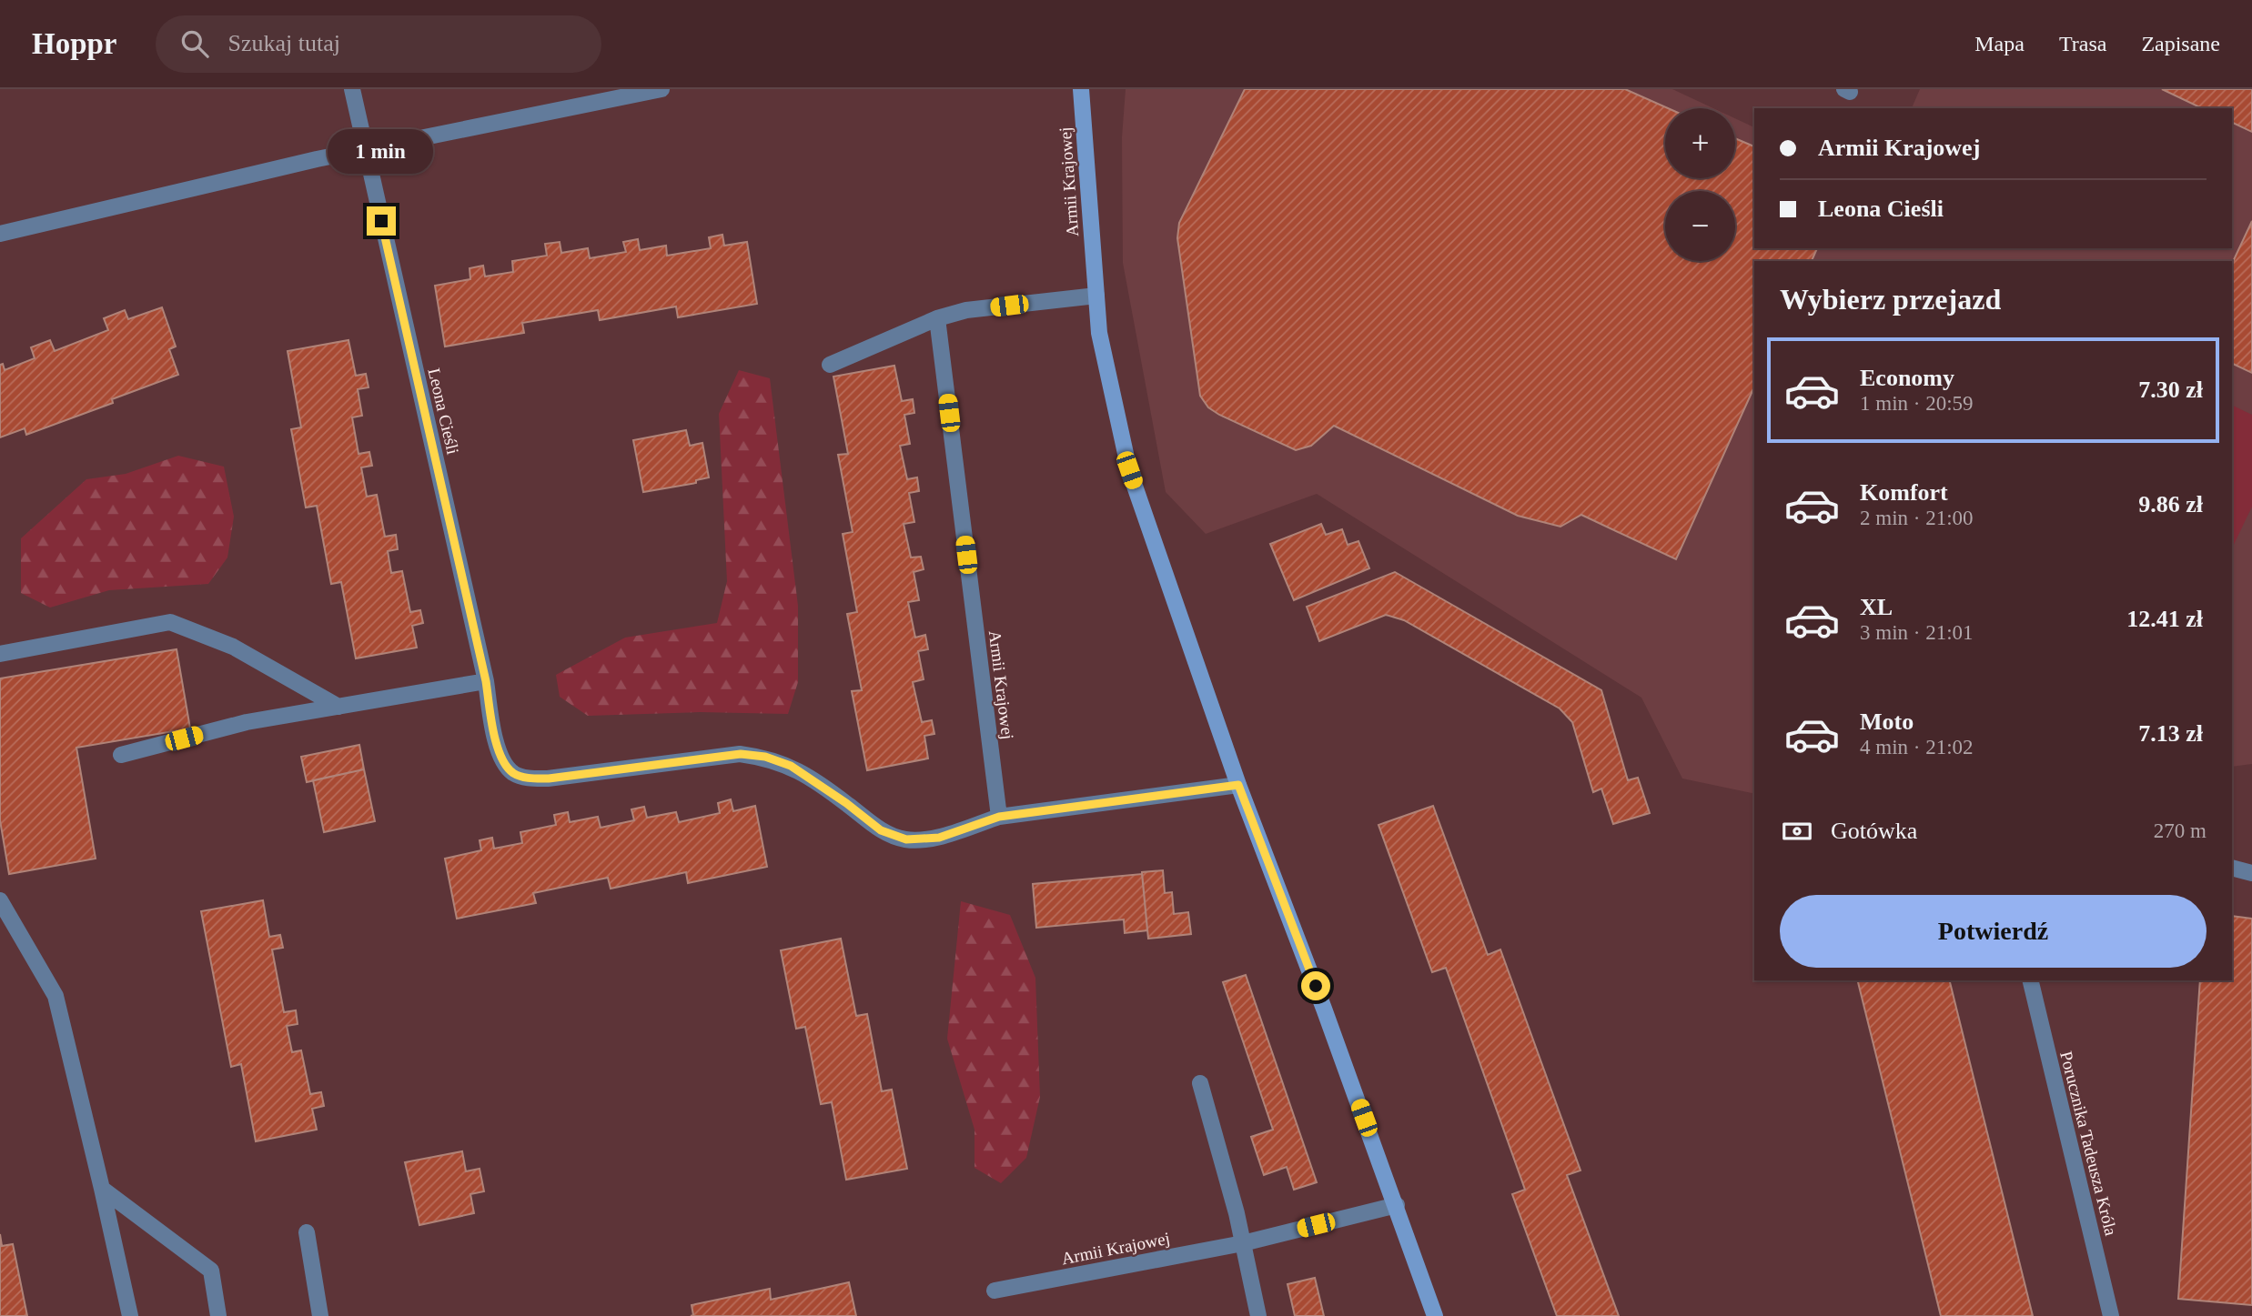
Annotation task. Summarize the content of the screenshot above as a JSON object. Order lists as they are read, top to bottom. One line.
{"streets":{"street":["Armii Krajowej","Leona Cieśli","Porucznika Tadeusza Króla"]},"crossings":[["Armii Krajowej","Leona Cieśli"]],"page":{"header":"Hoppr","search":"Szukaj tutaj","nav":["Mapa","Trasa","Zapisane"],"map_buttons":["+","−"],"banner":["Armii Krajowej","Leona Cieśli"],"bubble":"1 min","heading":"Wybierz przejazd","list":[{"name":"Economy","note":"1 min · 20:59","value":"7.30 zł"},{"name":"Komfort","note":"2 min · 21:00","value":"9.86 zł"},{"name":"XL","note":"3 min · 21:01","value":"12.41 zł"},{"name":"Moto","note":"4 min · 21:02","value":"7.13 zł"}],"pay":["Gotówka","270 m"],"buttons":"Potwierdź"}}
